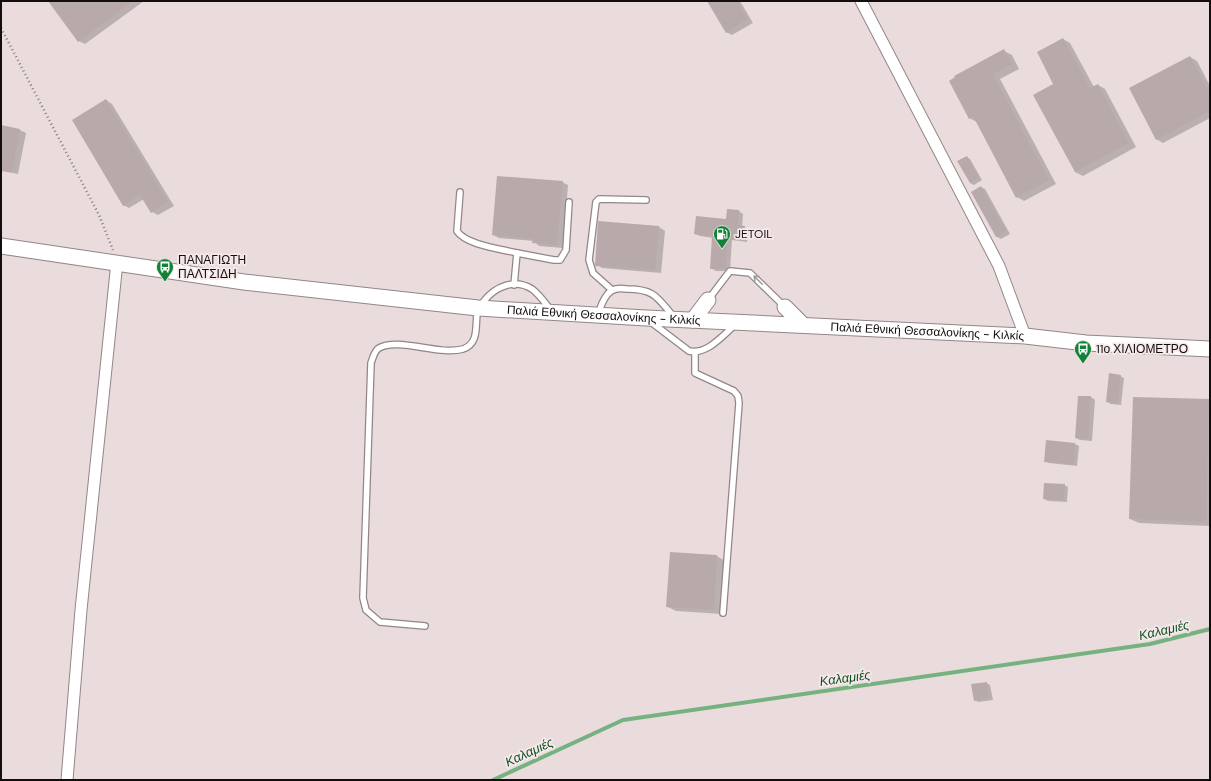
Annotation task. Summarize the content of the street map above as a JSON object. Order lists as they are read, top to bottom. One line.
{"streets":{"main road":["Παλιά Εθνική Θεσσαλονίκης - Κιλκίς"]},"water":["Καλαμιές"],"places":{"fuel station":["JETOIL"],"bus stop":["ΠΑΝΑΓΙΩΤΗ ΠΑΛΤΣΙΔΗ","11ο ΧΙΛΙΟΜΕΤΡΟ"]}}
